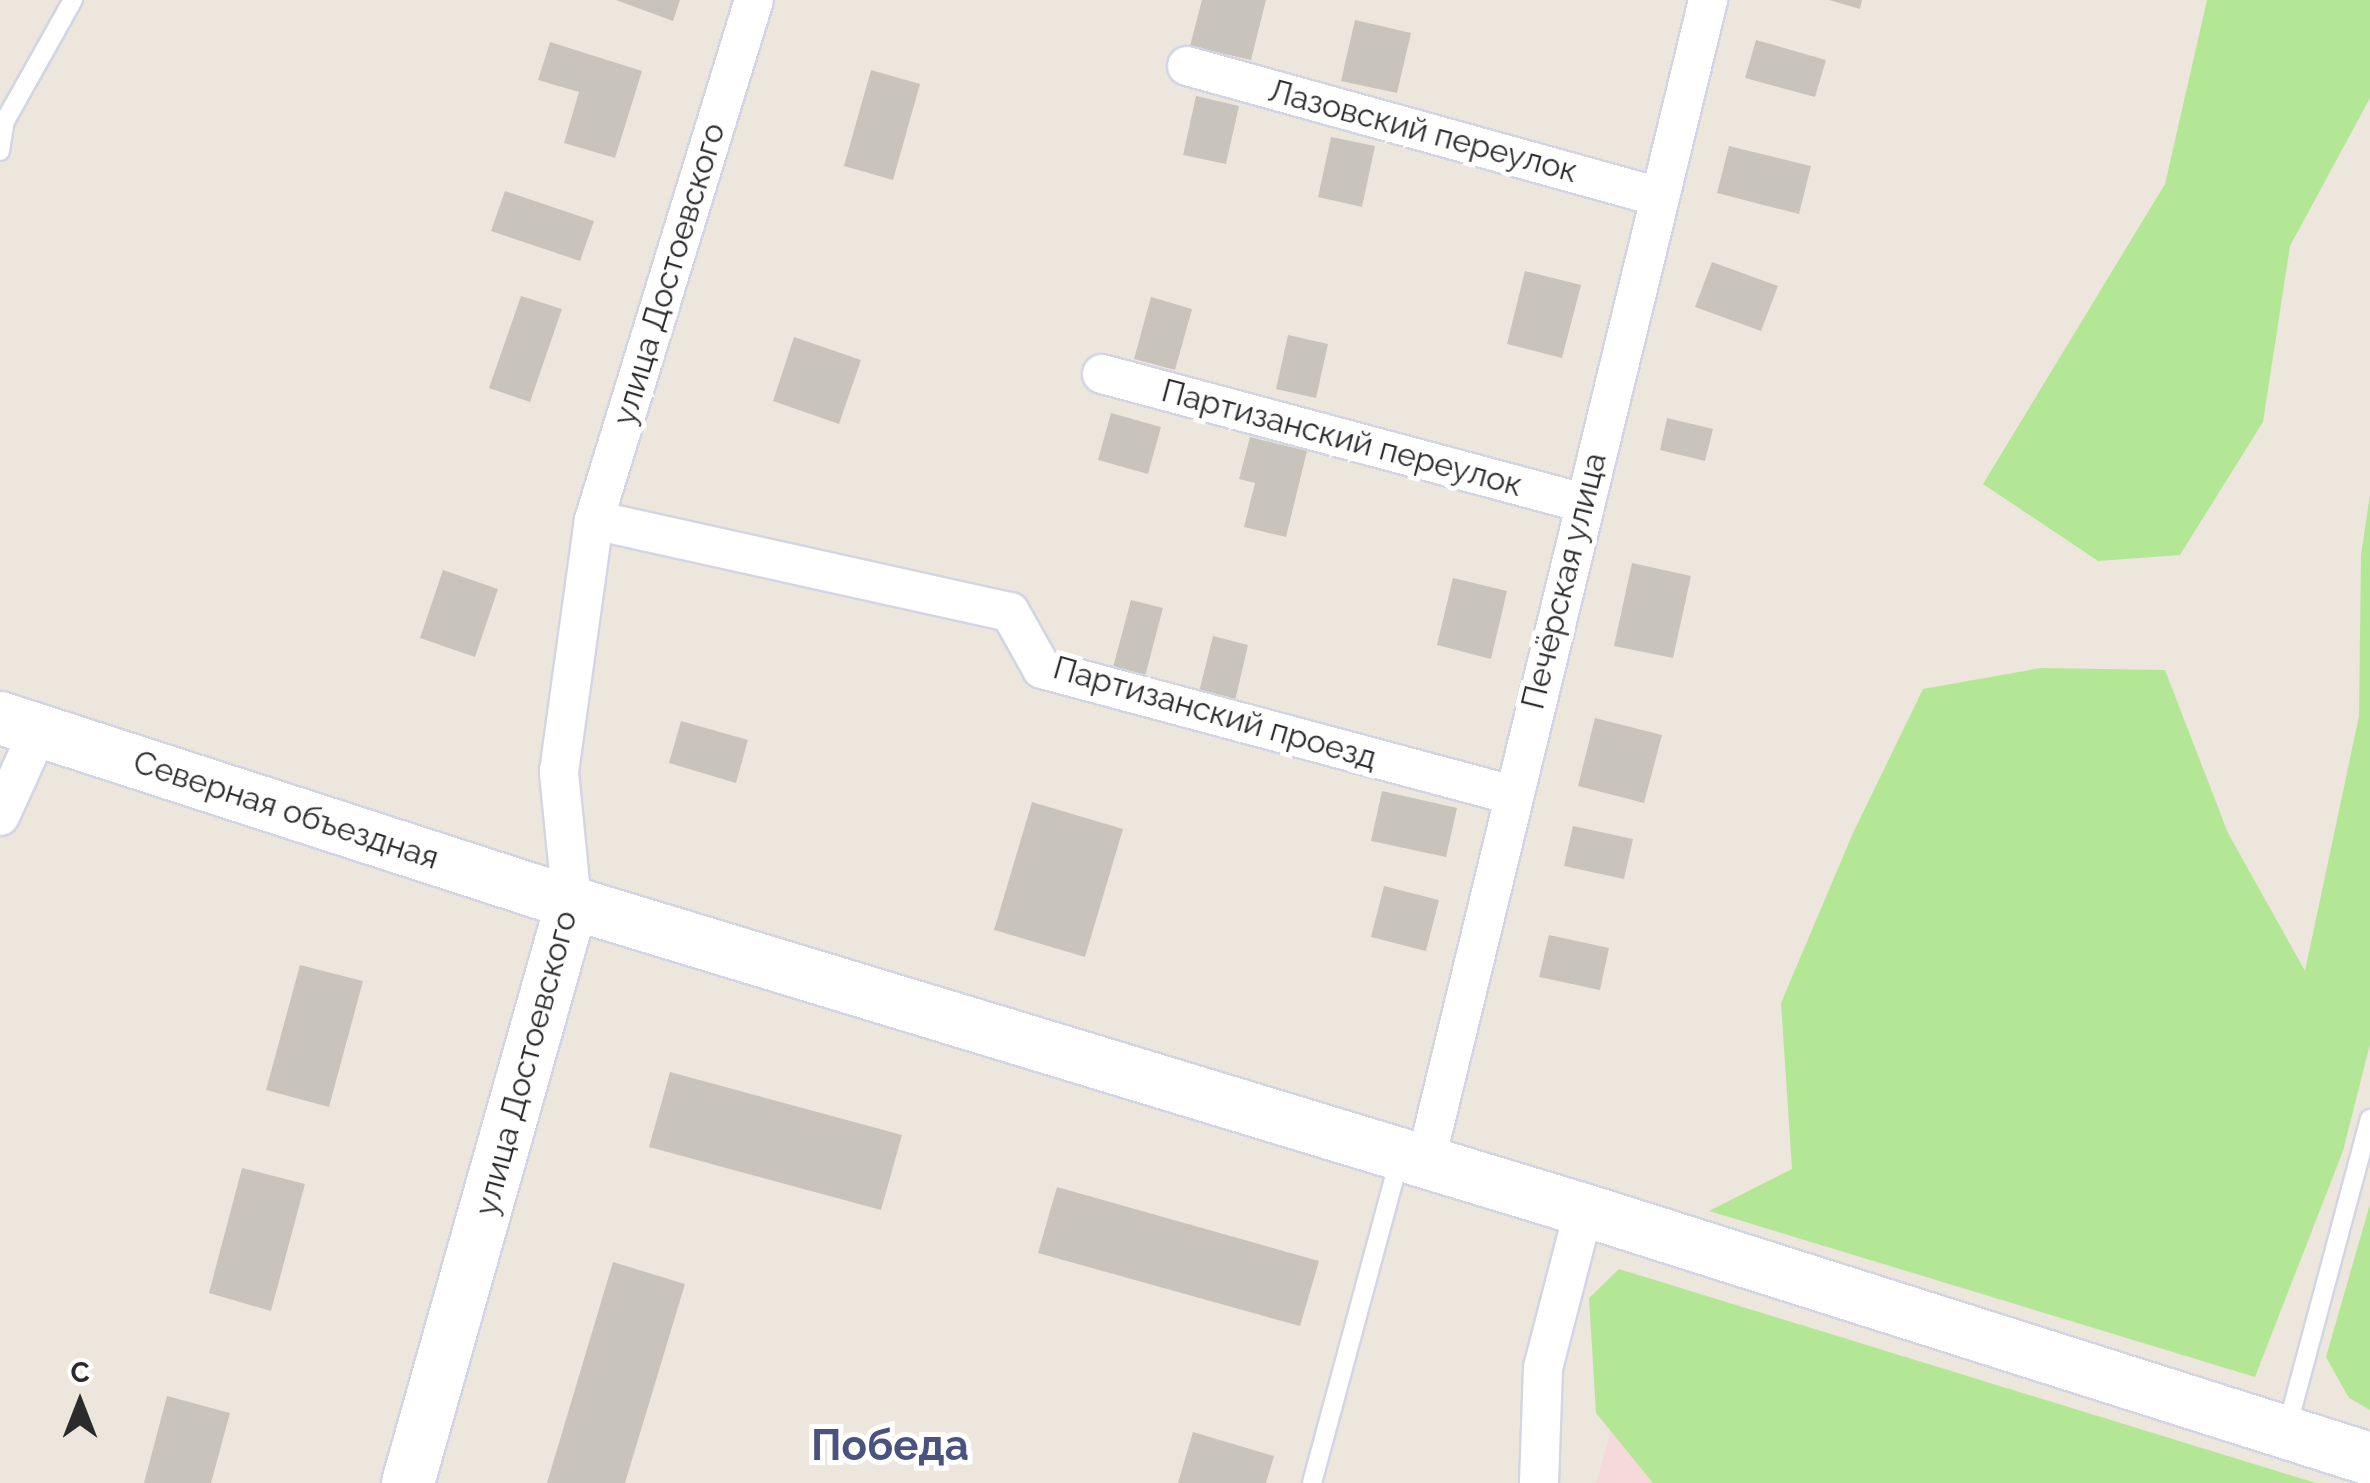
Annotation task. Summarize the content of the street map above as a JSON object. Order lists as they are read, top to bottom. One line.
{"streets":{"main road":["улица Достоевского","Северная объездная"],"street":["Лазовский переулок","Партизанский переулок","Печёрская улица","Партизанский проезд"]},"crossings":[["Лазовский переулок","Печёрская улица"],["улица Достоевского","Партизанский проезд"],["улица Достоевского","Северная объездная"],["Партизанский переулок","Печёрская улица"],["Печёрская улица","Партизанский проезд"],["Печёрская улица","Северная объездная"]],"districts":["Победа"],"north":"top"}
